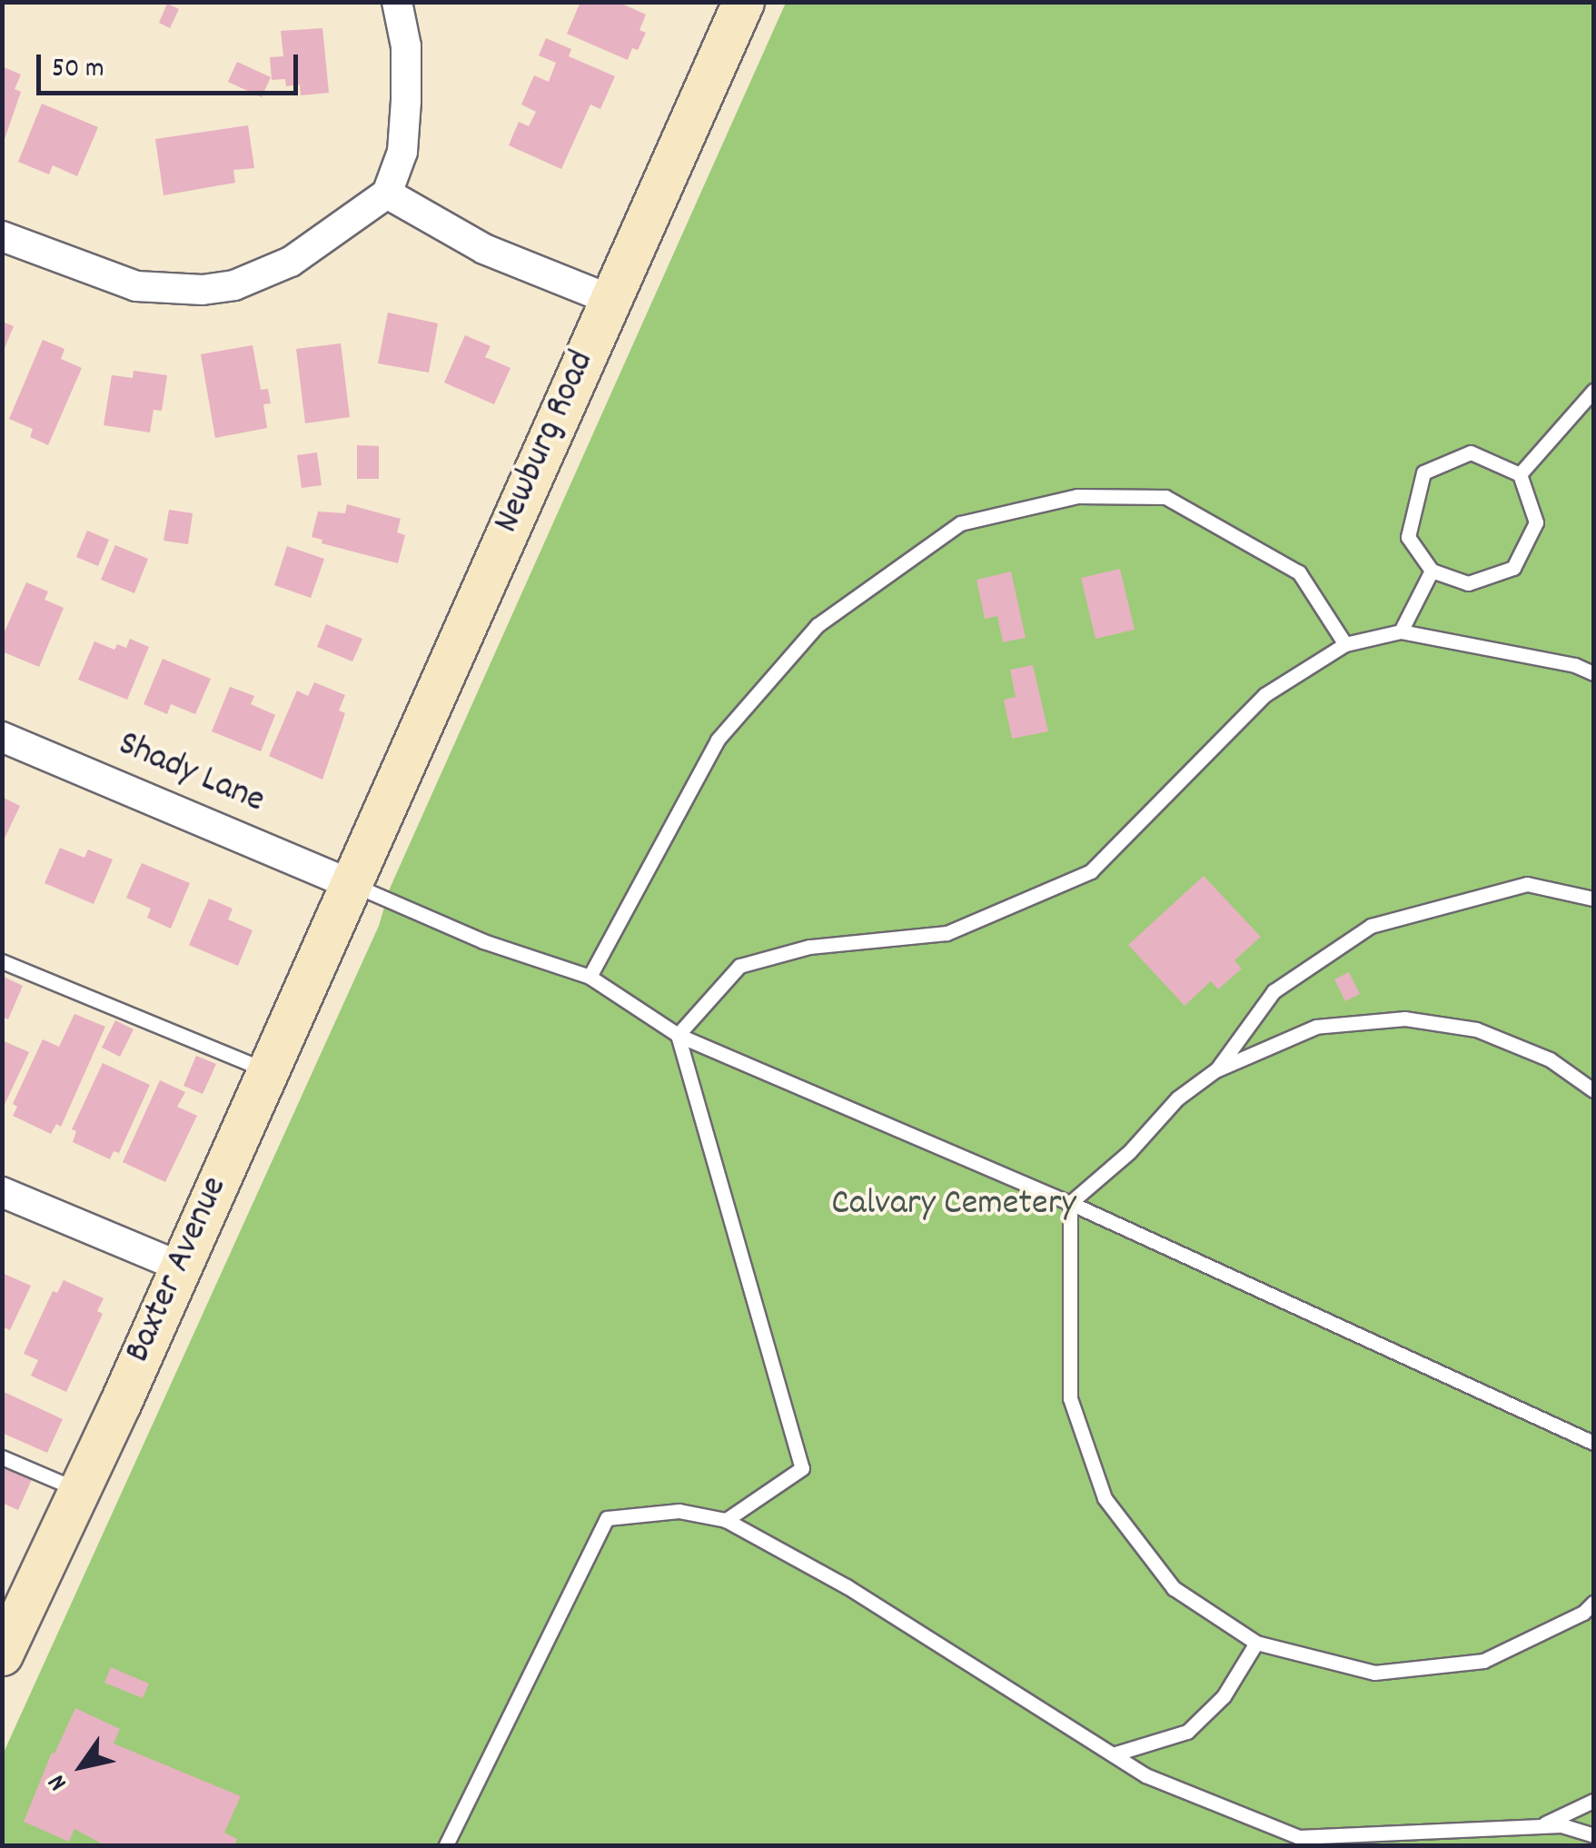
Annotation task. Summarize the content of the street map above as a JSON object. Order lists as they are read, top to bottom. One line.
{"streets":{"main road":["Newburg Road","Baxter Avenue"],"street":["Shady Lane"]},"crossings":[["Newburg Road","Shady Lane"],["Newburg Road","Baxter Avenue"],["Shady Lane","Baxter Avenue"]],"parks":["Calvary Cemetery"],"scale_bar":"50 m","north":"bottom left"}
